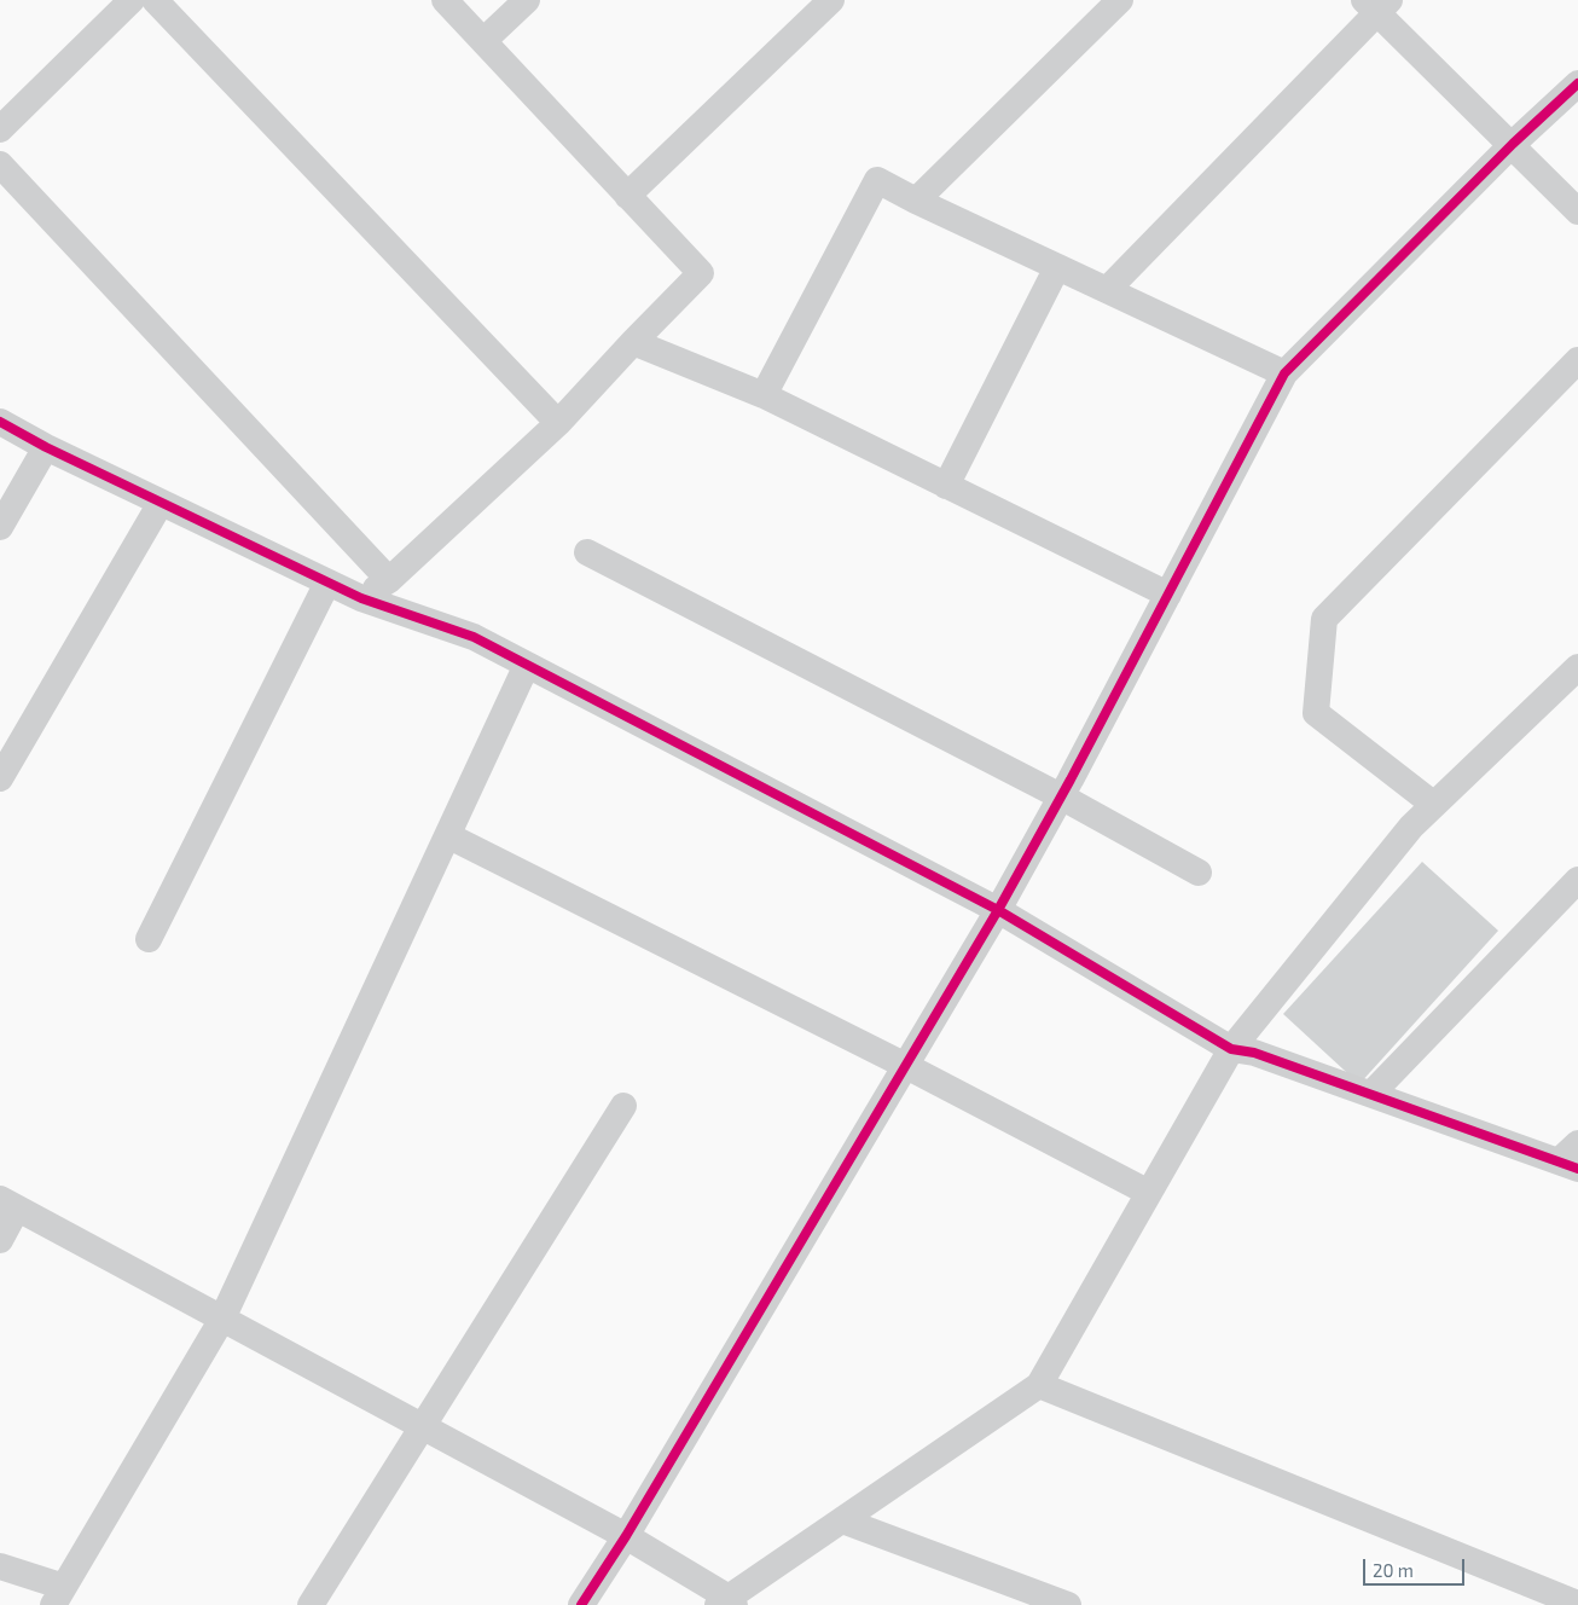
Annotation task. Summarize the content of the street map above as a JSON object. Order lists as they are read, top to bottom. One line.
{"scale_bar":"20 m"}
